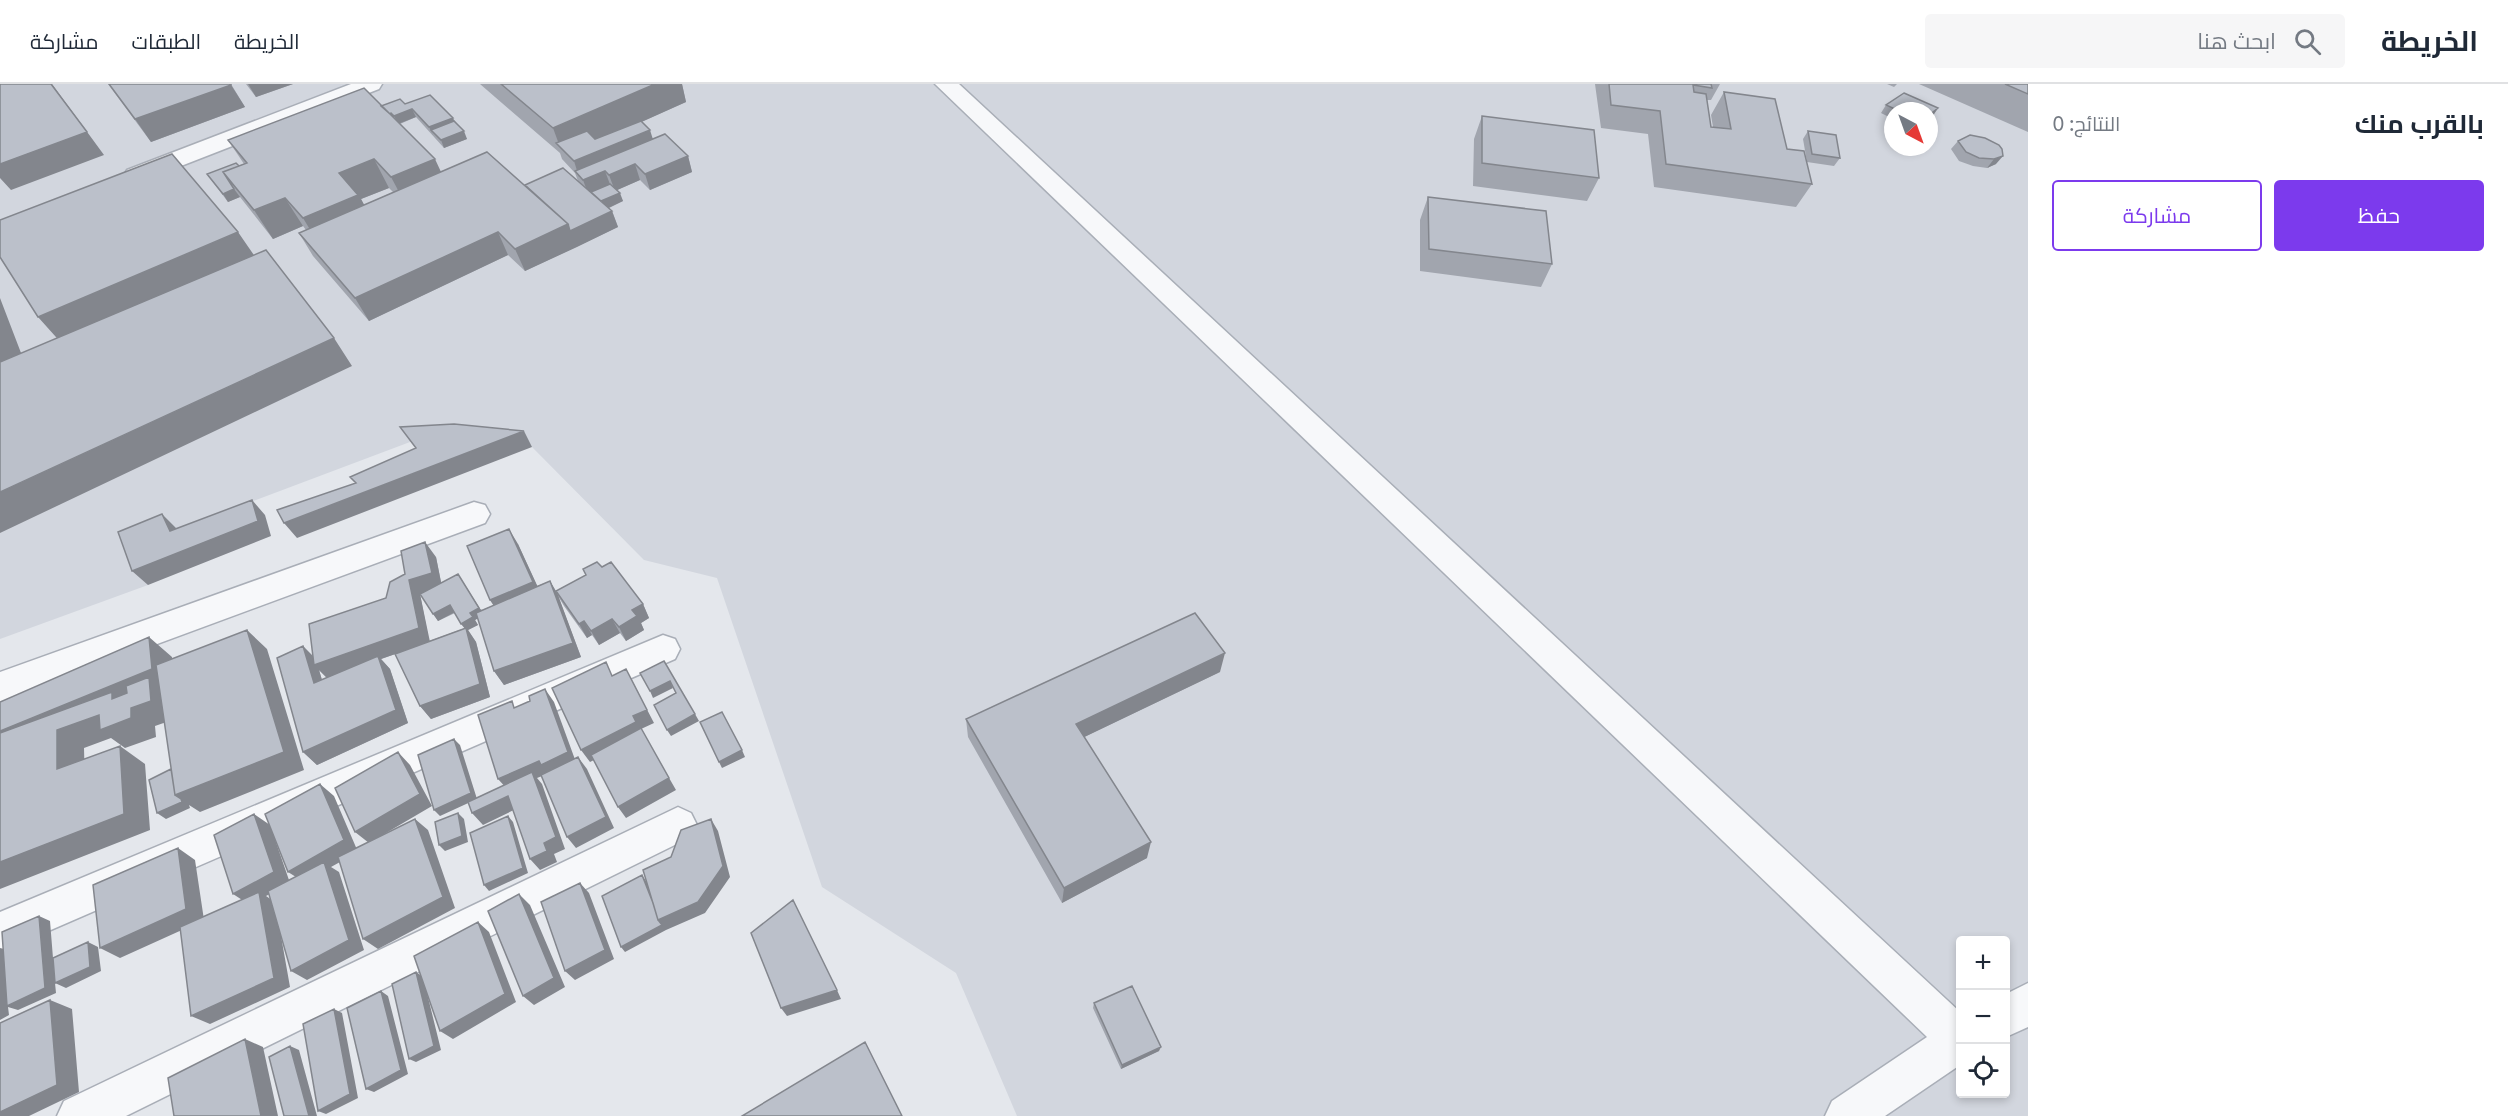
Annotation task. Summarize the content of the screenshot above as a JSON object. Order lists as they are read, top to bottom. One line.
{"north":"bottom right","page":{"header":"الخريطة","search":"ابحث هنا","nav":["الخريطة","الطبقات","مشاركة"],"heading":["بالقرب منك","النتائج: 0"],"buttons":["حفظ","مشاركة"],"map_buttons":["+","−"]}}
